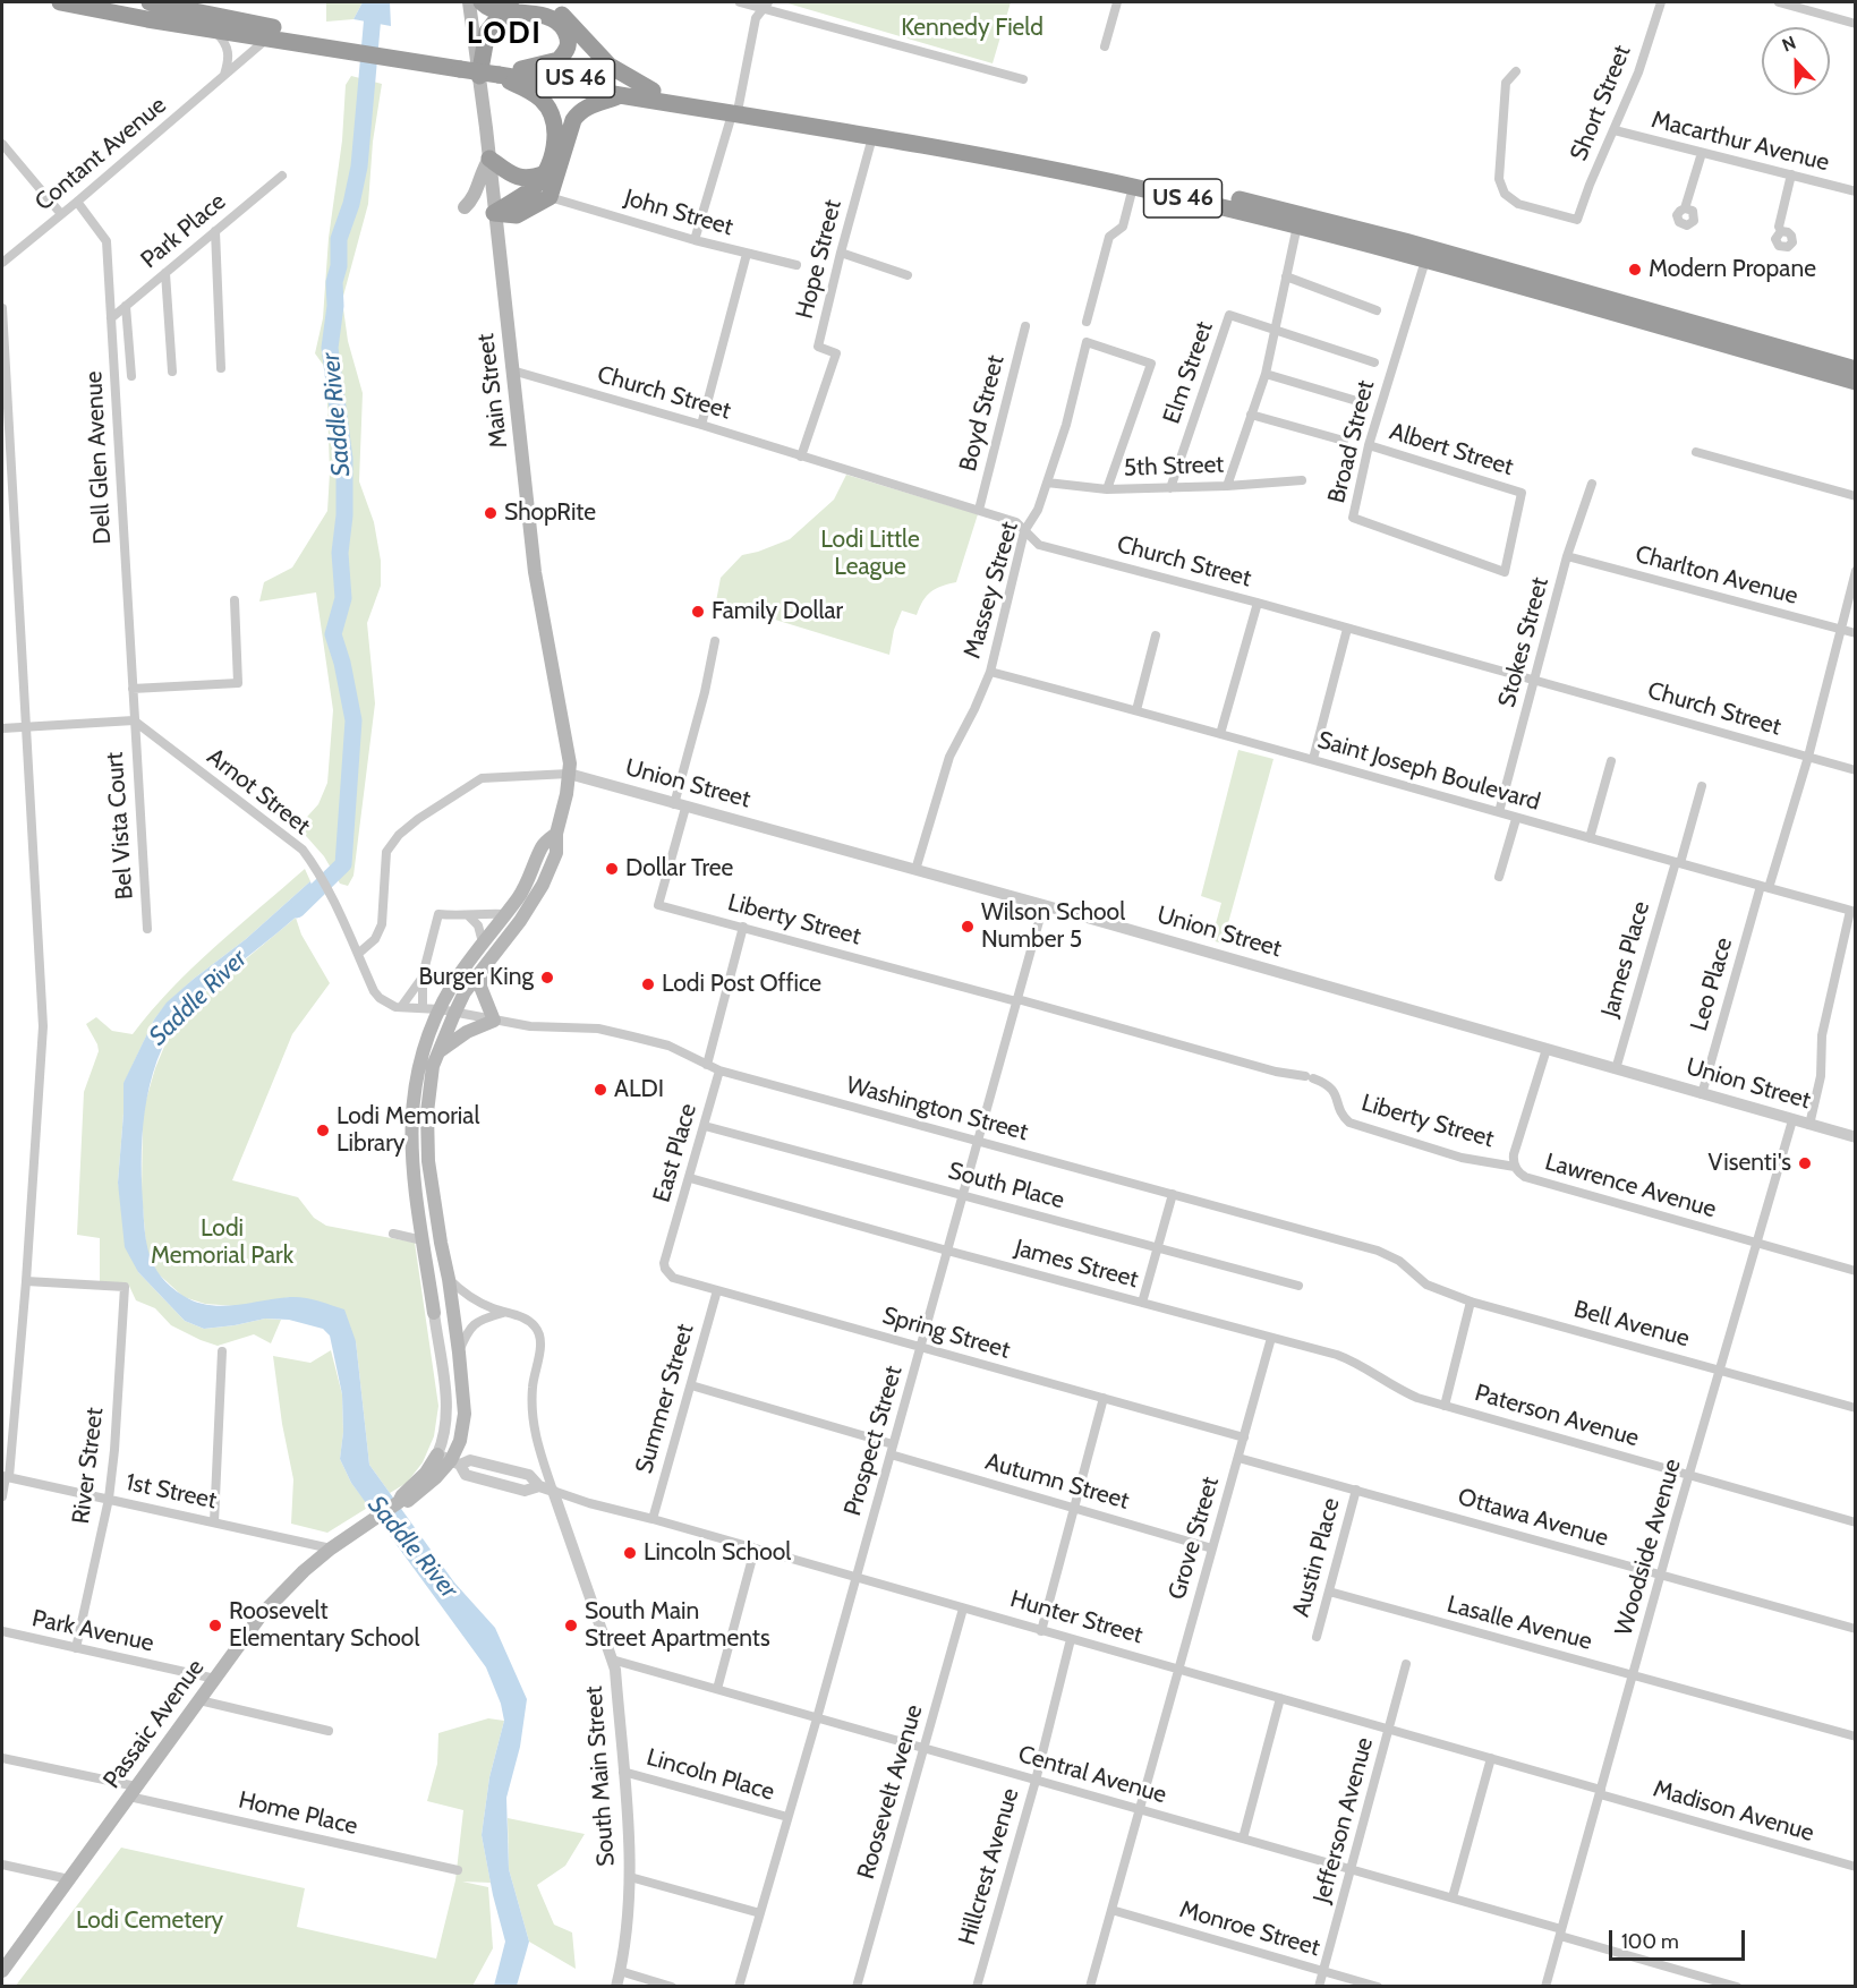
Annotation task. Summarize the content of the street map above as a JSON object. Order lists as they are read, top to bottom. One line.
{"streets":{"highway":["US 46"],"main road":["Main Street","Passaic Avenue"],"street":["Short Street","Macarthur Avenue","Contant Avenue","John Street","Park Place","Hope Street","Elm Street","Church Street","Boyd Street","Broad Street","Albert Street","Dell Glen Avenue","5th Street","Charlton Avenue","Massey Street","Stokes Street","Saint Joseph Boulevard","Union Street","Arnot Street","Bel Vista Court","Liberty Street","James Place","Leo Place","Washington Street","East Place","South Place","Lawrence Avenue","James Street","Bell Avenue","Spring Street","Summer Street","Paterson Avenue","Prospect Street","River Street","Autumn Street","1st Street","Ottawa Avenue","Grove Street","Woodside Avenue","Austin Place","Hunter Street","Lasalle Avenue","Park Avenue","Lincoln Place","Central Avenue","South Main Street","Roosevelt Avenue","Madison Avenue","Home Place","Jefferson Avenue","Hillcrest Avenue","Monroe Street"]},"crossings":[["US 46","Contant Avenue"],["US 46","Hope Street"],["US 46","Broad Street"],["Short Street","Macarthur Avenue"],["Contant Avenue","Dell Glen Avenue"],["Park Place","Dell Glen Avenue"],["Hope Street","Church Street"],["Elm Street","5th Street"],["Main Street","Church Street"],["Main Street","Union Street"],["Main Street","Arnot Street"],["Main Street","Washington Street"],["Main Street","Passaic Avenue"],["Church Street","Boyd Street"],["Church Street","Massey Street"],["Church Street","Stokes Street"],["Church Street","Leo Place"],["Broad Street","Albert Street"],["Dell Glen Avenue","Arnot Street"],["Dell Glen Avenue","Bel Vista Court"],["5th Street","Massey Street"],["Charlton Avenue","Stokes Street"],["Charlton Avenue","Leo Place"],["Massey Street","Saint Joseph Boulevard"],["Massey Street","Union Street"],["Stokes Street","Saint Joseph Boulevard"],["Saint Joseph Boulevard","James Place"],["Saint Joseph Boulevard","Leo Place"],["Union Street","Liberty Street"],["Union Street","James Place"],["Union Street","Leo Place"],["Union Street","Lawrence Avenue"],["Union Street","Prospect Street"],["Union Street","Woodside Avenue"],["Arnot Street","Bel Vista Court"],["Arnot Street","Washington Street"],["Arnot Street","Passaic Avenue"],["Liberty Street","Lawrence Avenue"],["Liberty Street","Prospect Street"],["Washington Street","East Place"],["Washington Street","Bell Avenue"],["Washington Street","Prospect Street"],["Washington Street","Passaic Avenue"],["East Place","South Place"],["East Place","James Street"],["East Place","Spring Street"],["South Place","Prospect Street"],["Lawrence Avenue","Woodside Avenue"],["James Street","Paterson Avenue"],["James Street","Prospect Street"],["James Street","Grove Street"],["Bell Avenue","Woodside Avenue"],["Spring Street","Summer Street"],["Spring Street","Prospect Street"],["Spring Street","Grove Street"],["Summer Street","Autumn Street"],["Summer Street","Hunter Street"],["Paterson Avenue","Woodside Avenue"],["Prospect Street","Autumn Street"],["Prospect Street","Hunter Street"],["Prospect Street","Lincoln Place"],["Prospect Street","Central Avenue"],["River Street","1st Street"],["River Street","Park Avenue"],["Autumn Street","Grove Street"],["1st Street","Passaic Avenue"],["Ottawa Avenue","Grove Street"],["Ottawa Avenue","Woodside Avenue"],["Ottawa Avenue","Austin Place"],["Grove Street","Hunter Street"],["Grove Street","Central Avenue"],["Grove Street","Monroe Street"],["Woodside Avenue","Hunter Street"],["Woodside Avenue","Lasalle Avenue"],["Woodside Avenue","Central Avenue"],["Woodside Avenue","Madison Avenue"],["Austin Place","Lasalle Avenue"],["Hunter Street","Passaic Avenue"],["Hunter Street","South Main Street"],["Hunter Street","Roosevelt Avenue"],["Hunter Street","Madison Avenue"],["Hunter Street","Jefferson Avenue"],["Hunter Street","Hillcrest Avenue"],["Park Avenue","Passaic Avenue"],["Passaic Avenue","South Main Street"],["Passaic Avenue","Home Place"],["Lincoln Place","South Main Street"],["Central Avenue","South Main Street"],["Central Avenue","Roosevelt Avenue"],["Central Avenue","Jefferson Avenue"],["Central Avenue","Hillcrest Avenue"],["Jefferson Avenue","Monroe Street"]],"districts":["LODI"],"water":["Saddle River"],"parks":["Kennedy Field","Lodi Little League","Lodi Memorial Park","Lodi Cemetery"],"places":["Modern Propane","ShopRite","Family Dollar","Dollar Tree","Wilson School Number 5","Burger King","Lodi Post Office","ALDI","Lodi Memorial Library","Visenti's","Lincoln School","Roosevelt Elementary School","South Main Street Apartments"],"scale_bar":"100 m","north":"top"}
